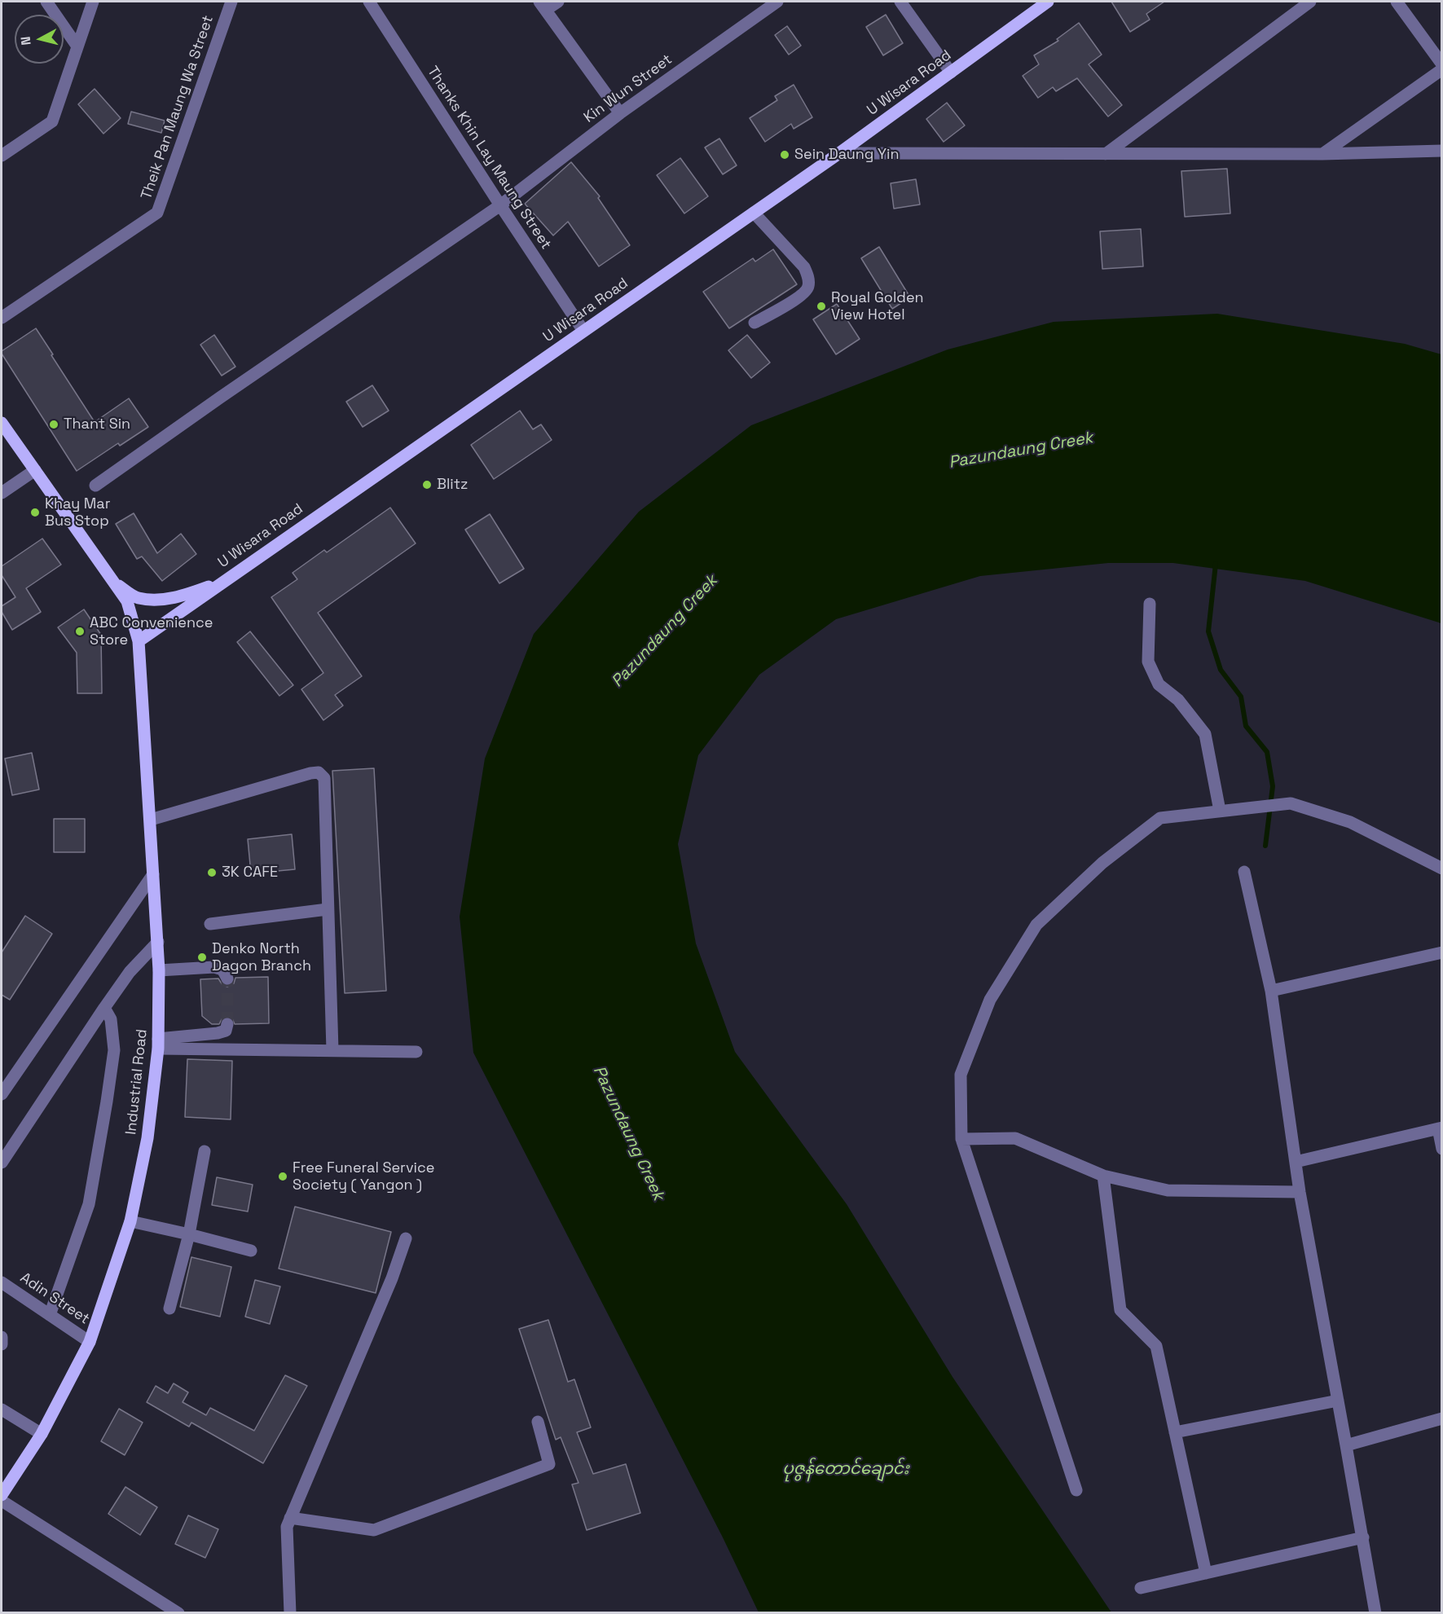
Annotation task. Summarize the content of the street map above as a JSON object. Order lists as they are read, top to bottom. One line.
{"streets":{"main road":["U Wisara Road","Industrial Road"],"street":["Kin Wun Street","Theik Pan Maung Wa Street","Thanks Khin Lay Maung Street","Adin Street"]},"crossings":[["U Wisara Road","Thanks Khin Lay Maung Street"],["U Wisara Road","Industrial Road"],["Kin Wun Street","Thanks Khin Lay Maung Street"],["Industrial Road","Adin Street"]],"water":["Pazundaung Creek","ပုဇွန်တောင်ချောင်း"],"places":["Sein Daung Yin","Royal Golden View Hotel","Thant Sin","Blitz","Khay Mar Bus Stop","ABC Convenience Store","3K CAFE","Denko North Dagon Branch","Free Funeral Service Society ( Yangon )"],"north":"left"}
